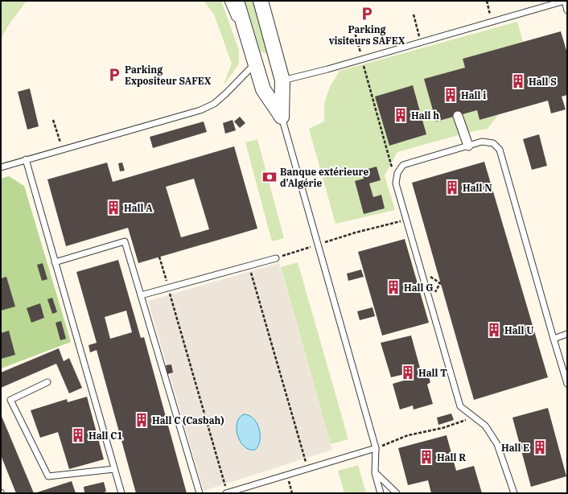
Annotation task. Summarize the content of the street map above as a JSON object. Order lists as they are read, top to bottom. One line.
{"places":{"parking":["Parking visiteurs SAFEX","Parking Expositeur SAFEX"],"building":["Hall S","Hall i","Hall h","Hall N","Hall A","Hall G","Hall U","Hall T","Hall C (Casbah)","Hall C1","Hall E","Hall R"],"bank":["Banque extérieure d'Algérie"]}}
